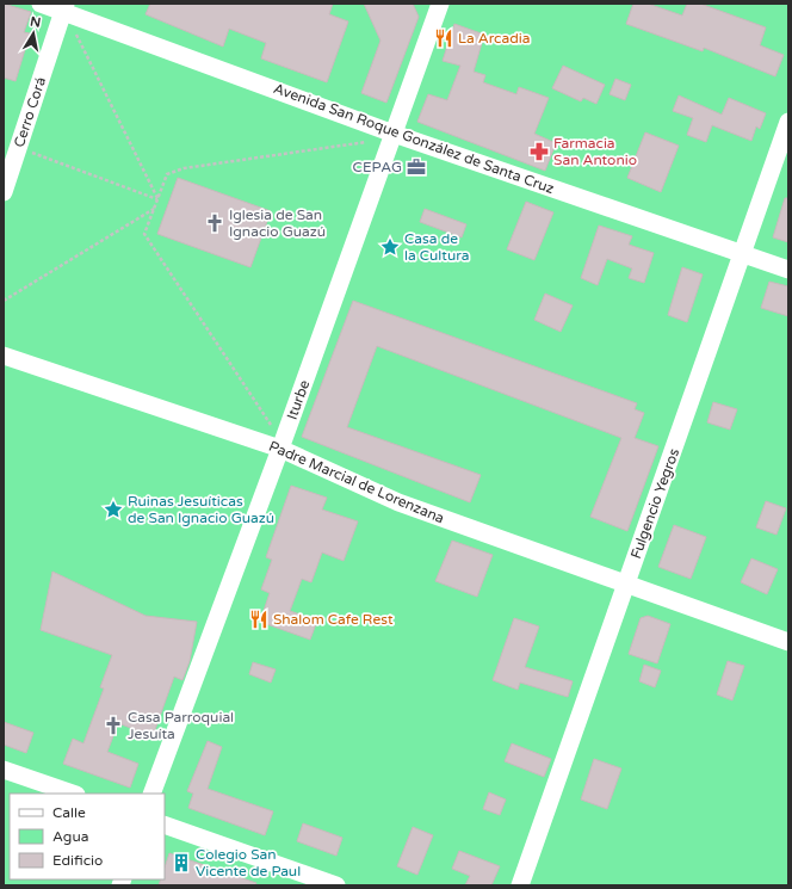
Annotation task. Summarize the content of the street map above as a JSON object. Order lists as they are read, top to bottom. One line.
{"streets":{"street":["Cerro Corá","Avenida San Roque González de Santa Cruz","Iturbe","Padre Marcial de Lorenzana","Fulgencio Yegros"]},"crossings":[["Cerro Corá","Avenida San Roque González de Santa Cruz"],["Avenida San Roque González de Santa Cruz","Iturbe"],["Avenida San Roque González de Santa Cruz","Fulgencio Yegros"],["Iturbe","Padre Marcial de Lorenzana"],["Padre Marcial de Lorenzana","Fulgencio Yegros"]],"places":{"restaurant":["La Arcadia","Shalom Cafe Rest"],"pharmacy":["Farmacia San Antonio"],"office":["CEPAG"],"church":["Iglesia de San Ignacio Guazú","Casa Parroquial Jesuíta"],"place":["Casa de la Cultura","Ruinas Jesuíticas de San Ignacio Guazú"],"building":["Colegio San Vicente de Paul"]},"legend":["Calle","Agua","Edificio"],"north":"top"}
